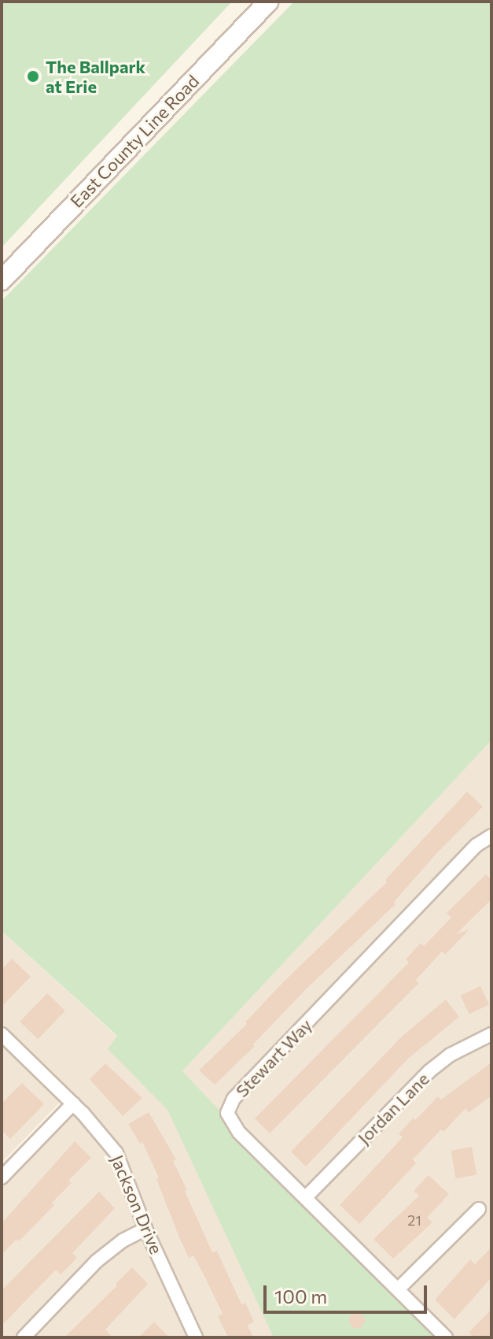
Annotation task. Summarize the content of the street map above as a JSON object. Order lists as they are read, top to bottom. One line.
{"streets":{"main road":["East County Line Road"],"street":["Stewart Way","Jordan Lane","Jackson Drive"]},"crossings":[["Stewart Way","Jordan Lane"]],"places":["The Ballpark at Erie"],"house_numbers":["21"],"scale_bar":"100 m"}
